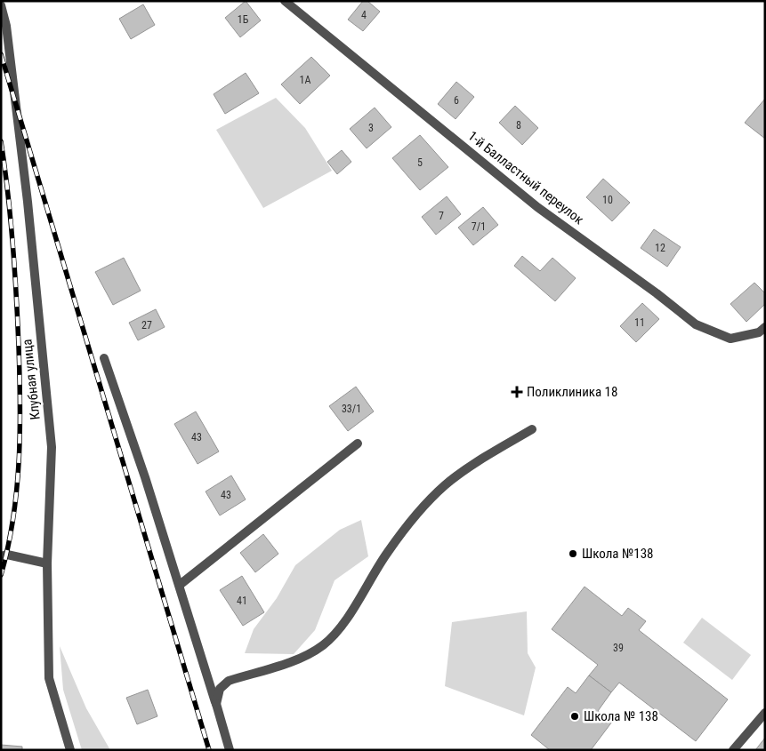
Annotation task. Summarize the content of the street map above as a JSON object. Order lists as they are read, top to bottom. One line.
{"streets":{"street":["1-й Балластный переулок","Клубная улица"]},"places":{"health":["Поликлиника 18"],"other":["Школа №138","Школа № 138"]},"house_numbers":["4","1Б","1А","6","8","3","5","10","7","7/1","12","11","27","33/1","43","43","41","39"]}
